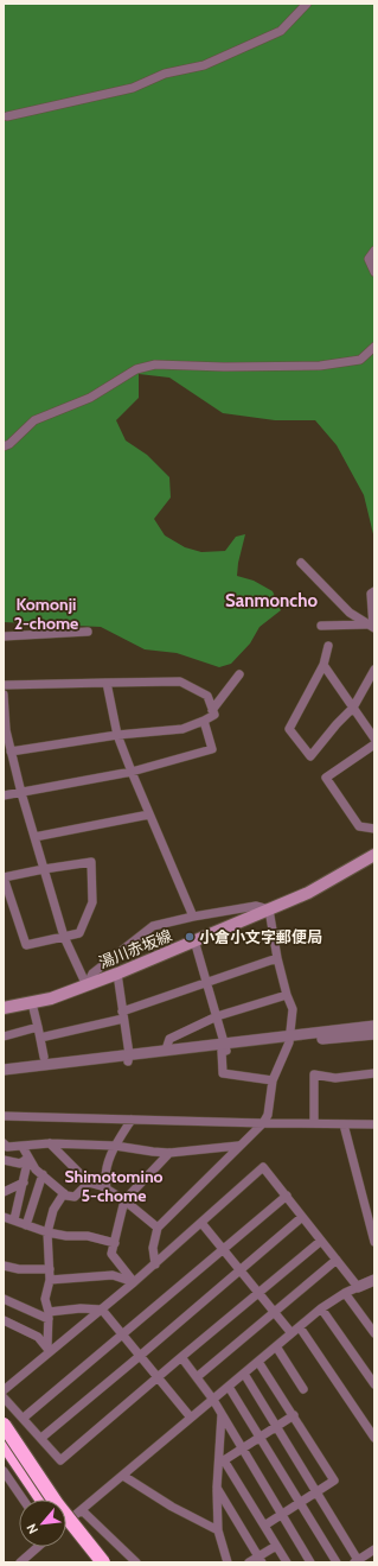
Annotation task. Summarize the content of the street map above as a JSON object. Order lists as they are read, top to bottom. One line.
{"streets":{"main road":["湯川赤坂線"]},"districts":["Sanmoncho","Komonji 2-chome","Shimotomino 5-chome"],"places":["小倉小文字郵便局"],"north":"bottom left"}
